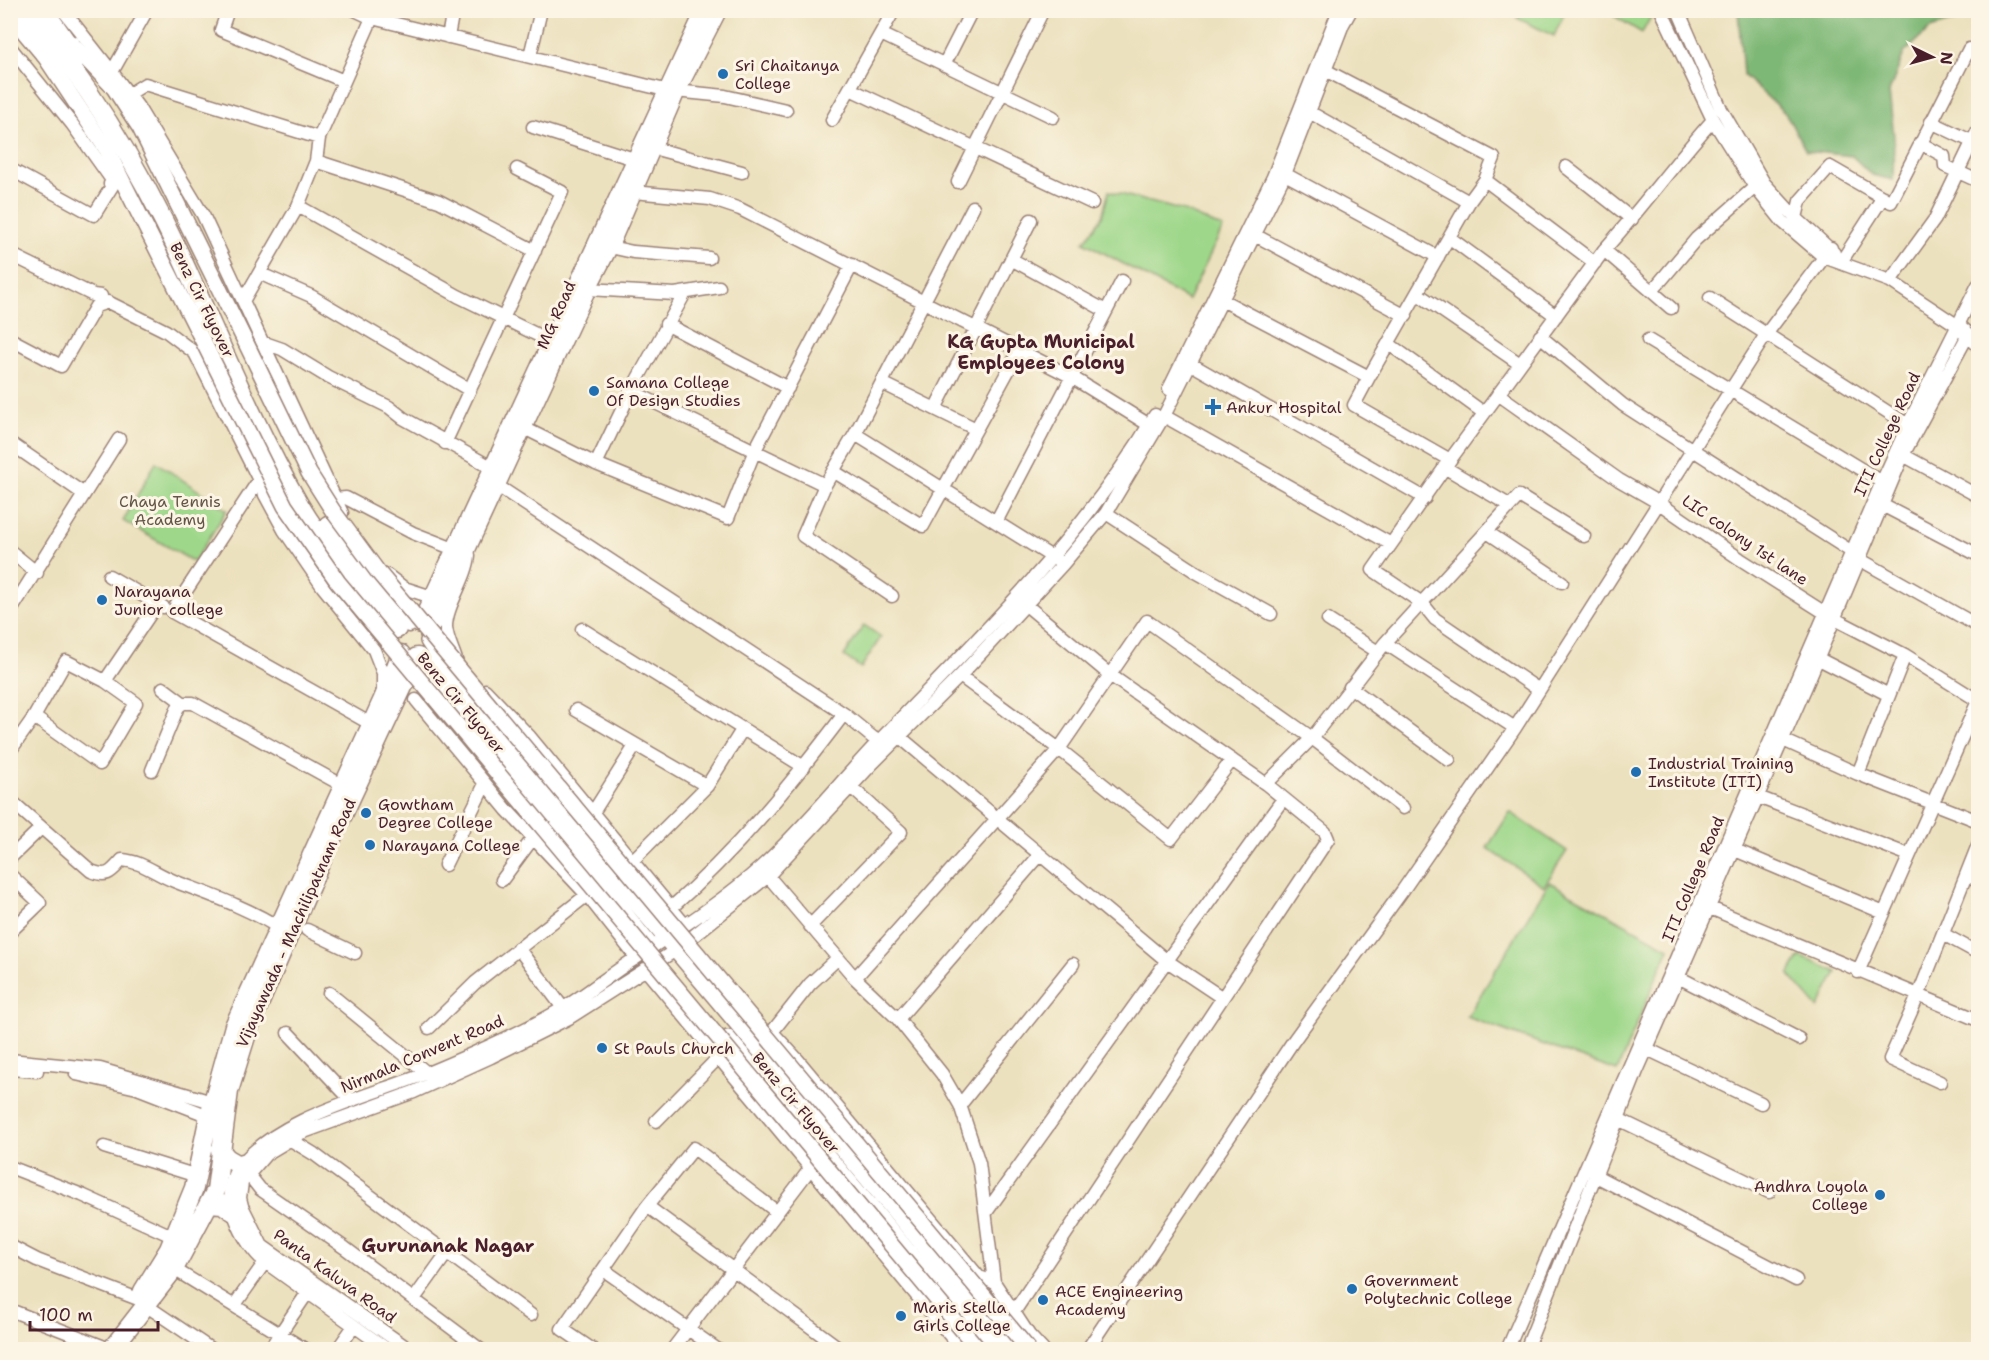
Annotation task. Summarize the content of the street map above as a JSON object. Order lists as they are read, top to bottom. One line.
{"streets":{"highway":["Vijayawada - Machilipatnam Road"],"main road":["Benz Cir Flyover","MG Road"],"street":["ITI College Road","LIC colony 1st lane","Nirmala Convent Road","Panta Kaluva Road"]},"crossings":[["MG Road","Vijayawada - Machilipatnam Road"],["ITI College Road","LIC colony 1st lane"],["Nirmala Convent Road","Panta Kaluva Road"]],"districts":["KG Gupta Municipal Employees Colony","Gurunanak Nagar"],"parks":["Chaya Tennis Academy"],"places":{"other":["Sri Chaitanya College","Samana College Of Design Studies","Narayana Junior college","Industrial Training Institute (ITI)","Gowtham Degree College","Narayana College","St Pauls Church","Andhra Loyola College","Government Polytechnic College","ACE Engineering Academy","Maris Stella Girls College"],"health":["Ankur Hospital"]},"scale_bar":"100 m","north":"right"}
